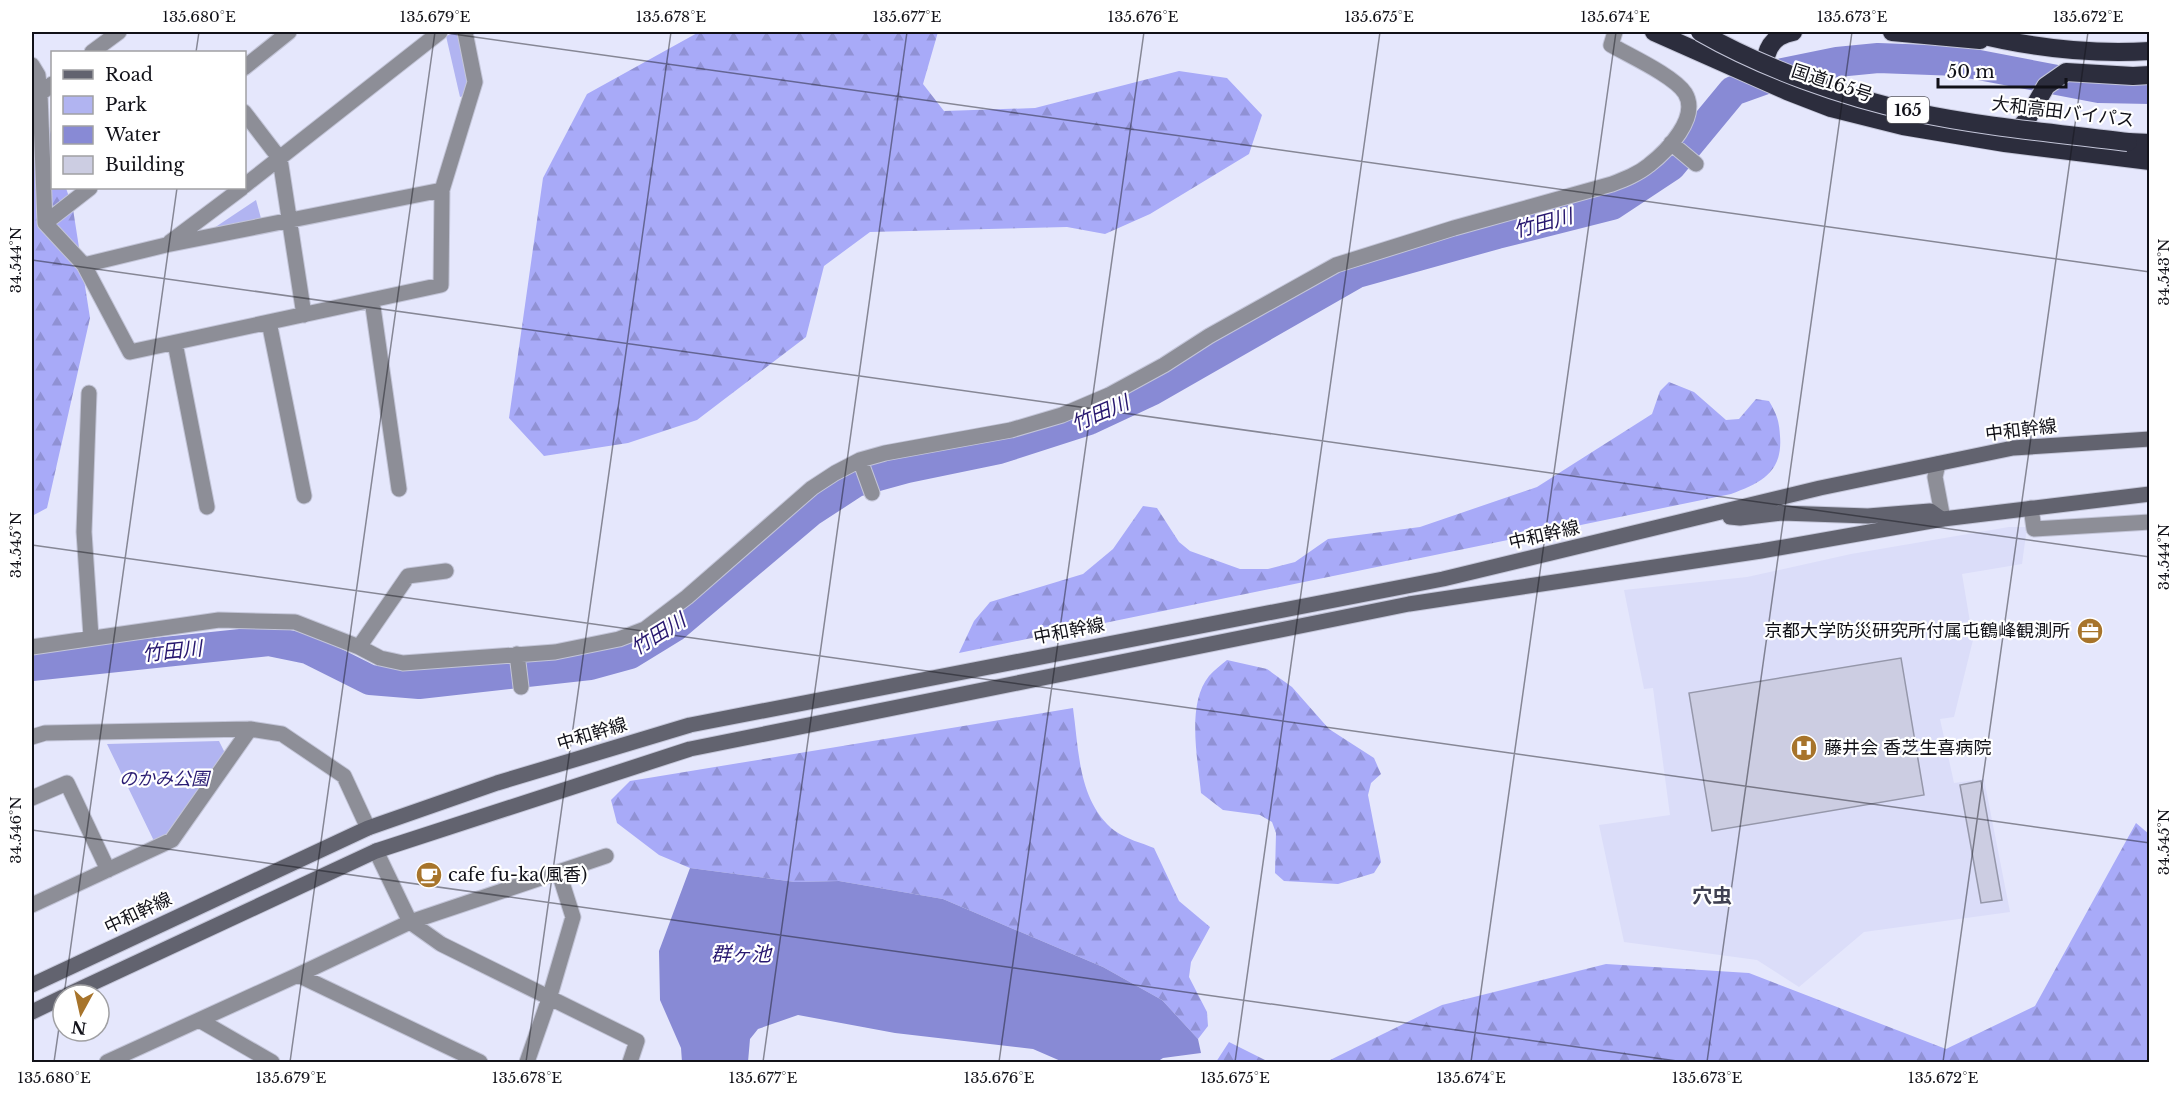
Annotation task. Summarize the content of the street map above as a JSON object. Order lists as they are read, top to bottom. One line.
{"streets":{"highway":["国道165号","165","大和高田バイパス"],"main road":["中和幹線"]},"crossings":[["国道165号","165"]],"districts":["穴虫"],"water":["竹田川","群ヶ池"],"parks":["のかみ公園"],"places":{"office":["京都大学防災研究所付属屯鶴峰観測所"],"hospital":["藤井会 香芝生喜病院"],"cafe":["cafe fu-ka(風香)"]},"legend":["Road","Park","Water","Building"],"scale_bar":"50 m","north":"bottom","coordinates":["135.680°E","135.679°E","135.678°E","135.677°E","135.676°E","135.675°E","135.674°E","135.673°E","135.672°E","34.544°N","34.543°N","34.545°N","34.546°N"]}
